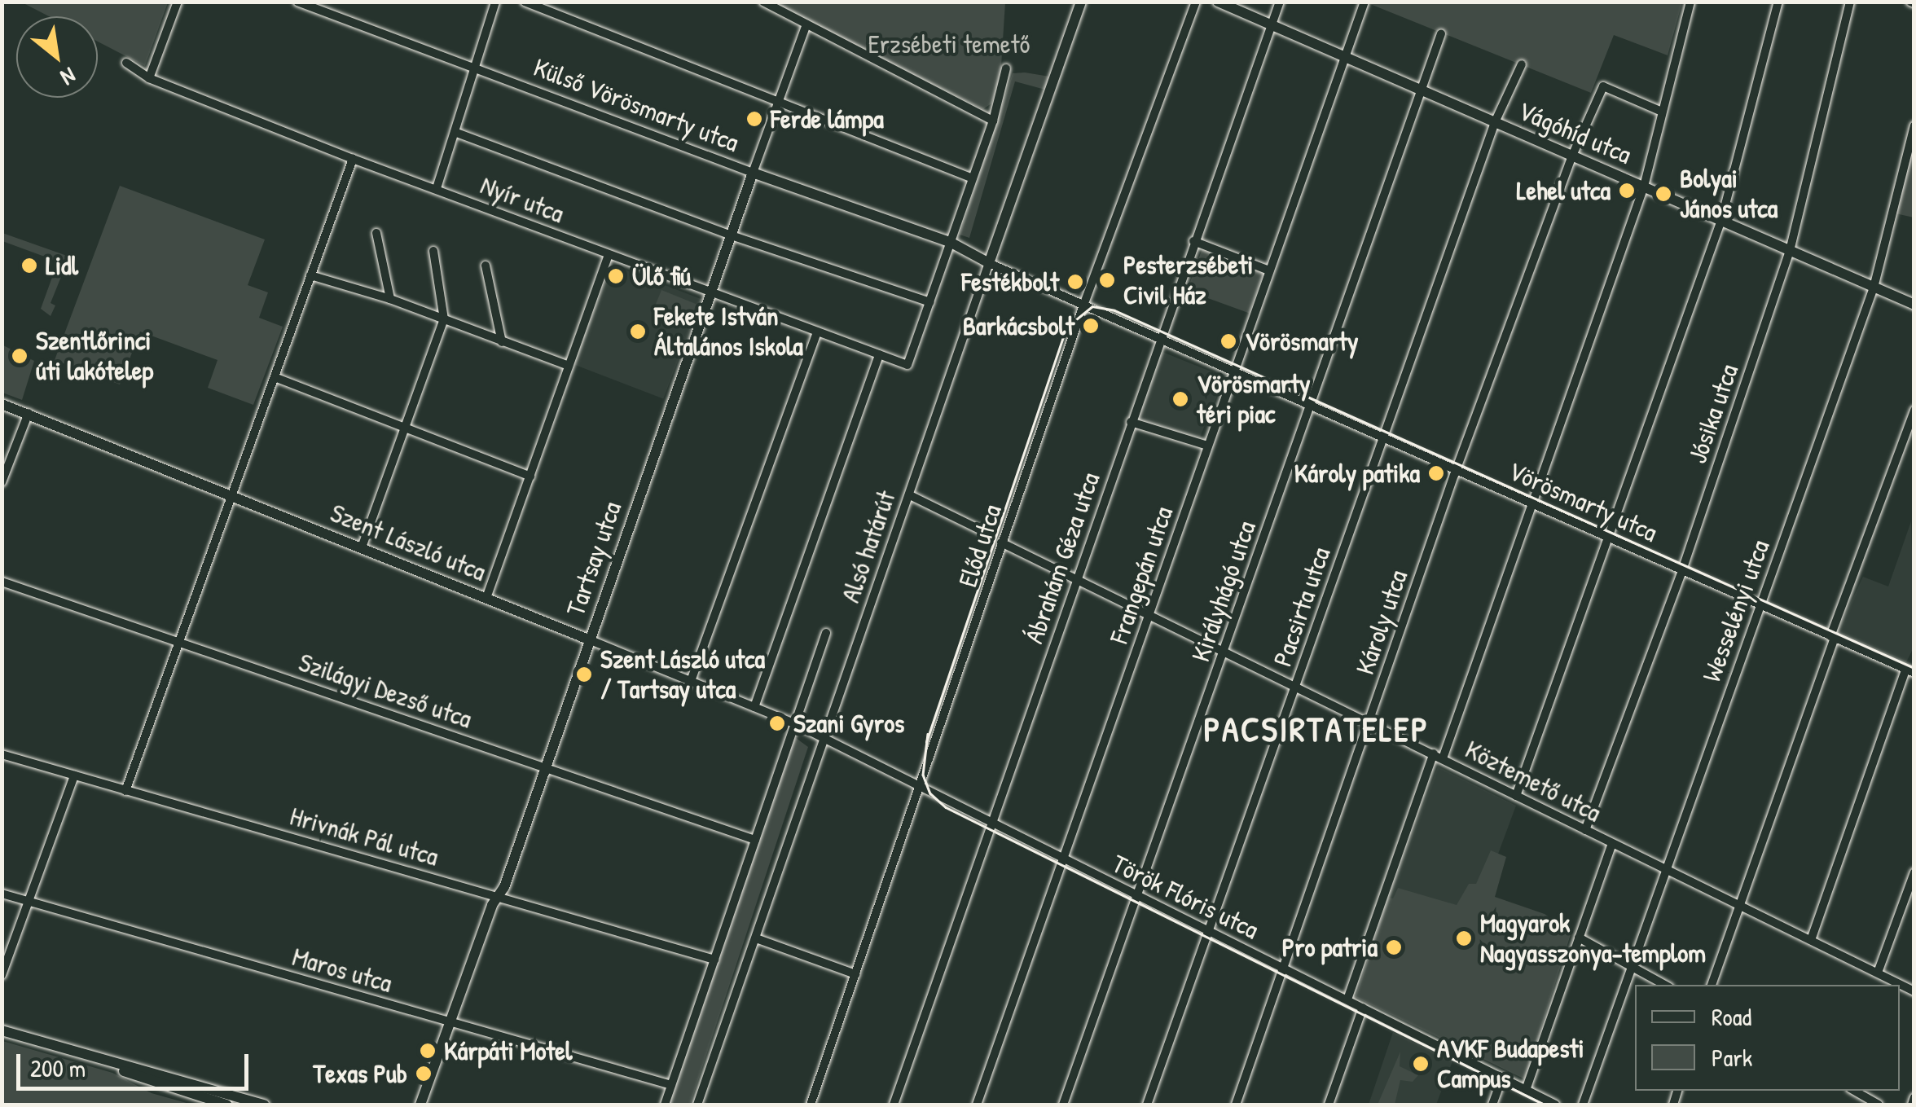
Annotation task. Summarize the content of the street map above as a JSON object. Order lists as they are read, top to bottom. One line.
{"streets":{"street":["Külső Vörösmarty utca","Vágóhíd utca","Nyír utca","Jósika utca","Vörösmarty utca","Szent László utca","Előd utca","Alsó határút","Ábrahám Géza utca","Tartsay utca","Frangepán utca","Királyhágó utca","Pacsirta utca","Wesselényi utca","Károly utca","Szilágyi Dezső utca","Köztemető utca","Hrivnák Pál utca","Török Flóris utca","Maros utca"]},"crossings":[["Külső Vörösmarty utca","Tartsay utca"],["Vágóhíd utca","Jósika utca"],["Vágóhíd utca","Ábrahám Géza utca"],["Vágóhíd utca","Frangepán utca"],["Vágóhíd utca","Királyhágó utca"],["Vágóhíd utca","Pacsirta utca"],["Vágóhíd utca","Wesselényi utca"],["Vágóhíd utca","Károly utca"],["Nyír utca","Tartsay utca"],["Jósika utca","Vörösmarty utca"],["Jósika utca","Köztemető utca"],["Vörösmarty utca","Ábrahám Géza utca"],["Vörösmarty utca","Frangepán utca"],["Vörösmarty utca","Királyhágó utca"],["Vörösmarty utca","Pacsirta utca"],["Vörösmarty utca","Wesselényi utca"],["Vörösmarty utca","Károly utca"],["Szent László utca","Alsó határút"],["Szent László utca","Tartsay utca"],["Szent László utca","Török Flóris utca"],["Előd utca","Köztemető utca"],["Előd utca","Török Flóris utca"],["Alsó határút","Szilágyi Dezső utca"],["Alsó határút","Hrivnák Pál utca"],["Alsó határút","Török Flóris utca"],["Alsó határút","Maros utca"],["Ábrahám Géza utca","Köztemető utca"],["Ábrahám Géza utca","Török Flóris utca"],["Tartsay utca","Szilágyi Dezső utca"],["Tartsay utca","Hrivnák Pál utca"],["Tartsay utca","Maros utca"],["Frangepán utca","Köztemető utca"],["Frangepán utca","Török Flóris utca"],["Királyhágó utca","Köztemető utca"],["Királyhágó utca","Török Flóris utca"],["Pacsirta utca","Köztemető utca"],["Pacsirta utca","Török Flóris utca"],["Wesselényi utca","Köztemető utca"],["Károly utca","Köztemető utca"],["Károly utca","Török Flóris utca"]],"districts":["PACSIRTATELEP"],"parks":["Erzsébeti temető"],"places":["Ferde lámpa","Lehel utca","Bolyai János utca","Lidl","Ülő fiú","Pesterzsébeti Civil Ház","Festékbolt","Barkácsbolt","Fekete István Általános Iskola","Vörösmarty","Szentlőrinci úti lakótelep","Vörösmarty téri piac","Károly patika","Szent László utca / Tartsay utca","Szani Gyros","Magyarok Nagyasszonya-templom","Pro patria","Kárpáti Motel","AVKF Budapesti Campus","Texas Pub"],"legend":["Road","Park"],"scale_bar":"200 m","north":"bottom right"}
